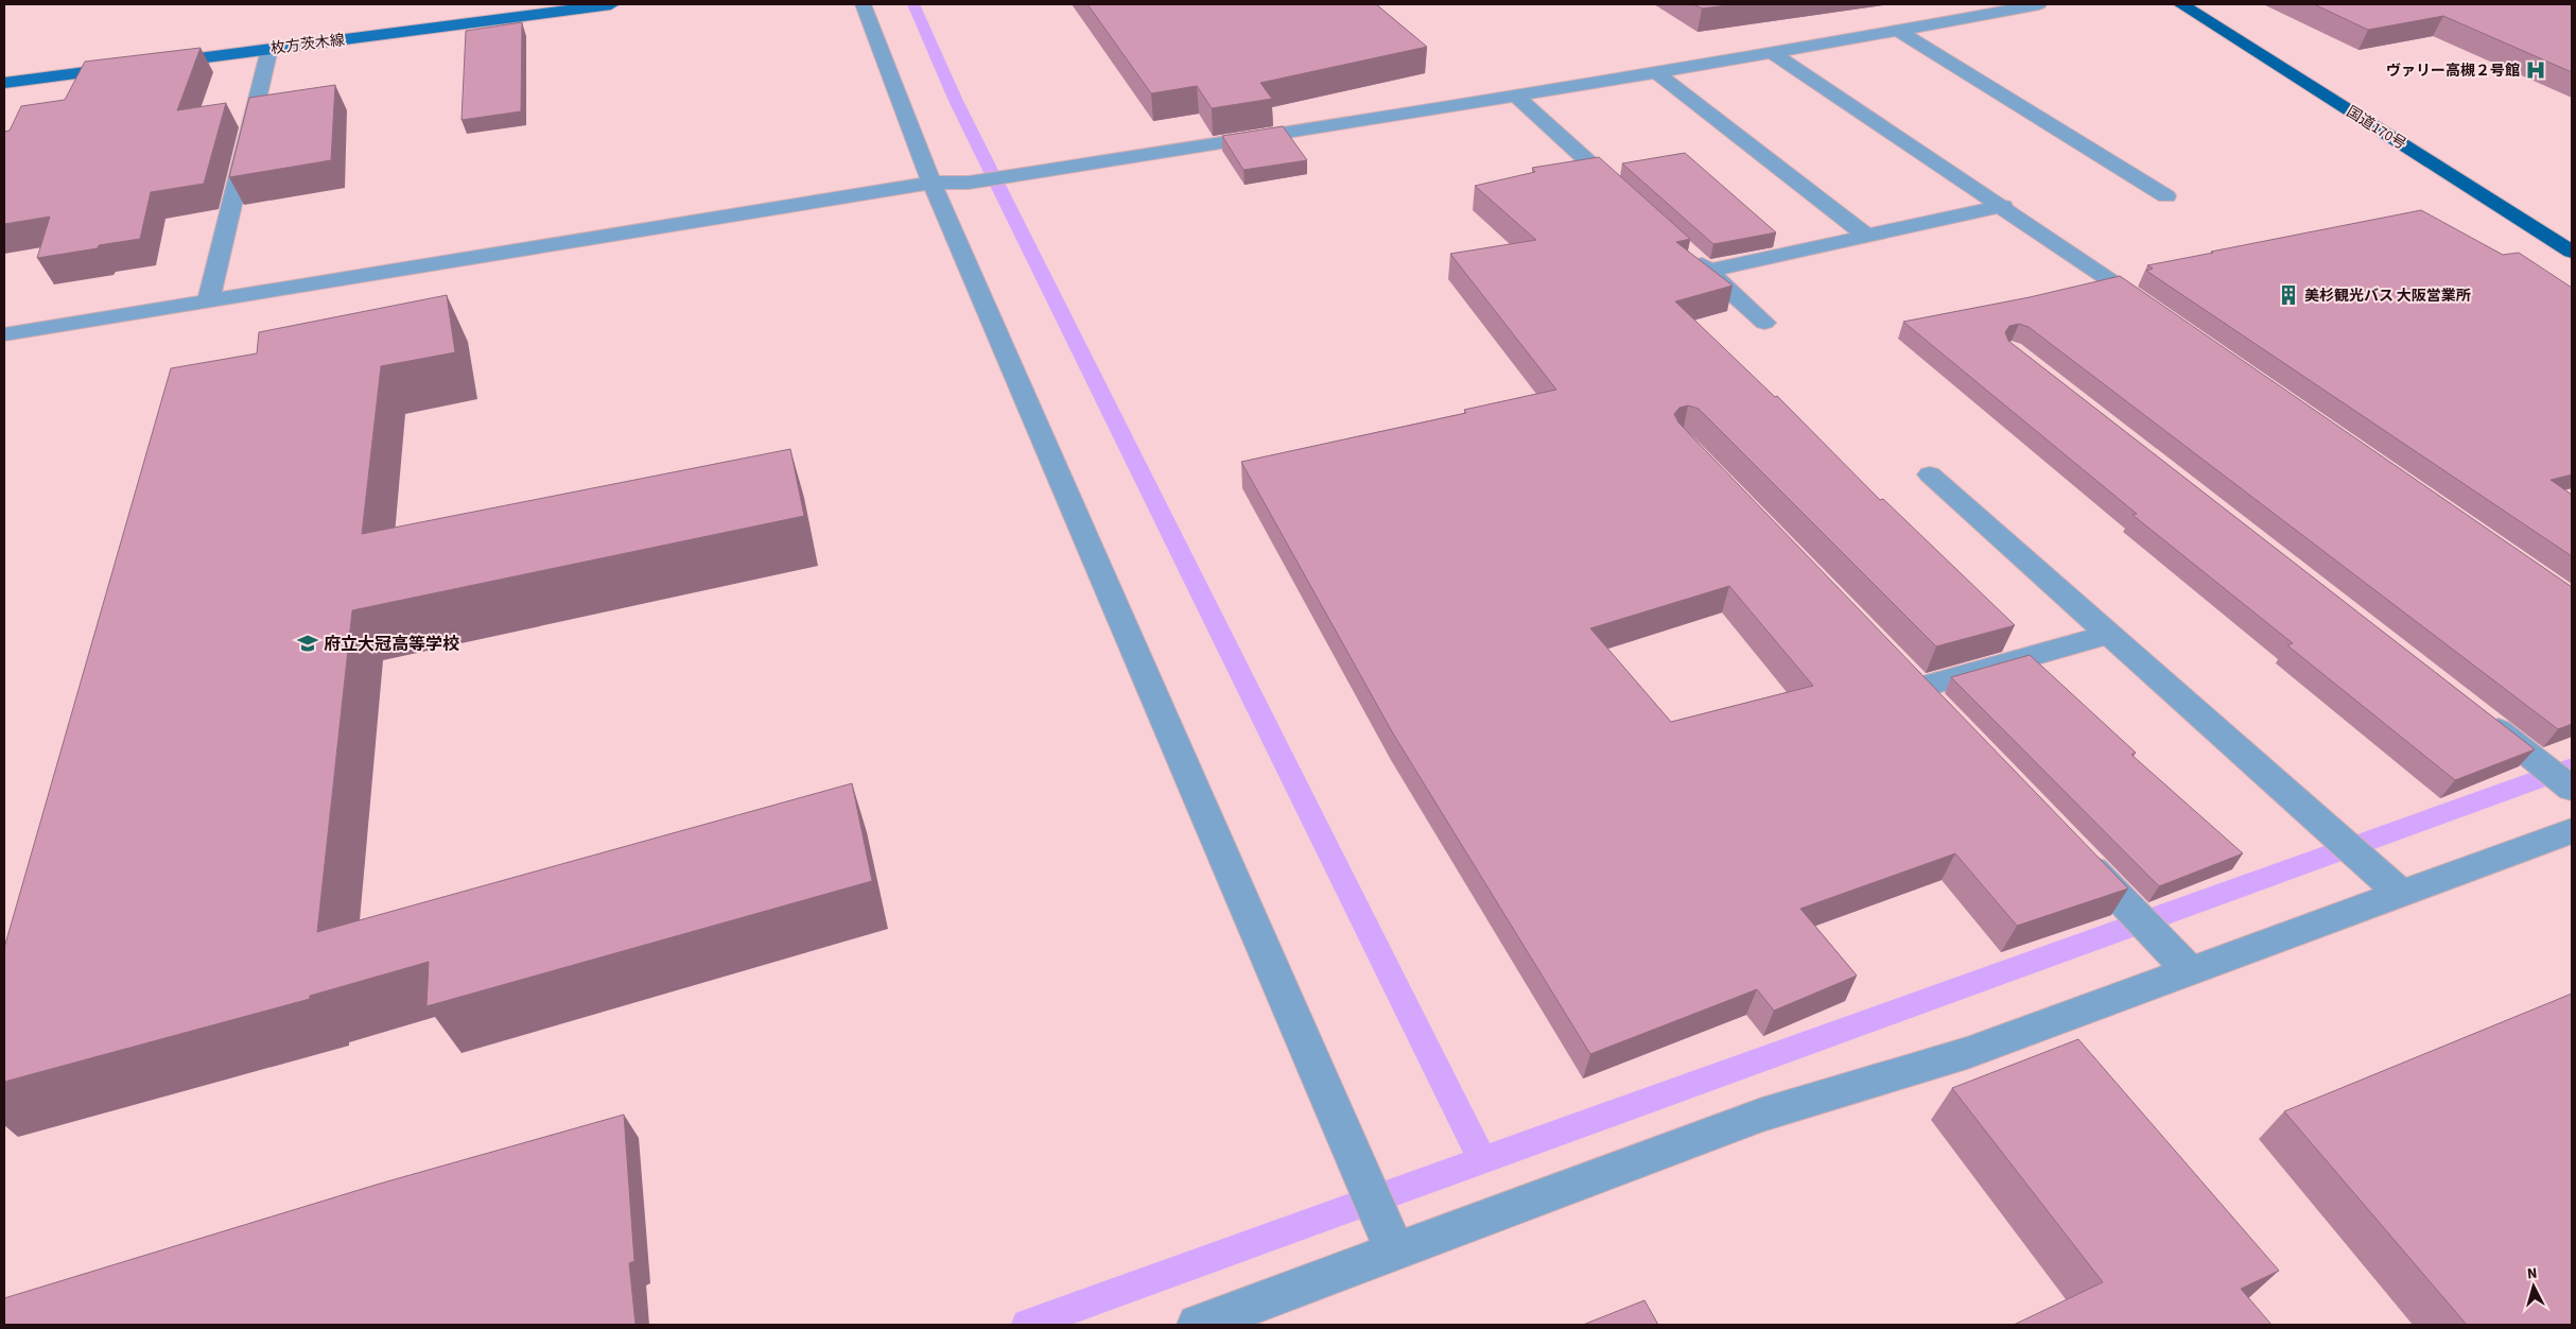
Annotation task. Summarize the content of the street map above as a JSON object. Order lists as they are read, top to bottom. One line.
{"streets":{"highway":["国道170号"],"main road":["枚方茨木線"]},"places":{"hospital":["ヴァリー高槻２号館"],"building":["美杉観光バス 大阪営業所"],"school or university":["府立大冠高等学校"]},"north":"top"}
